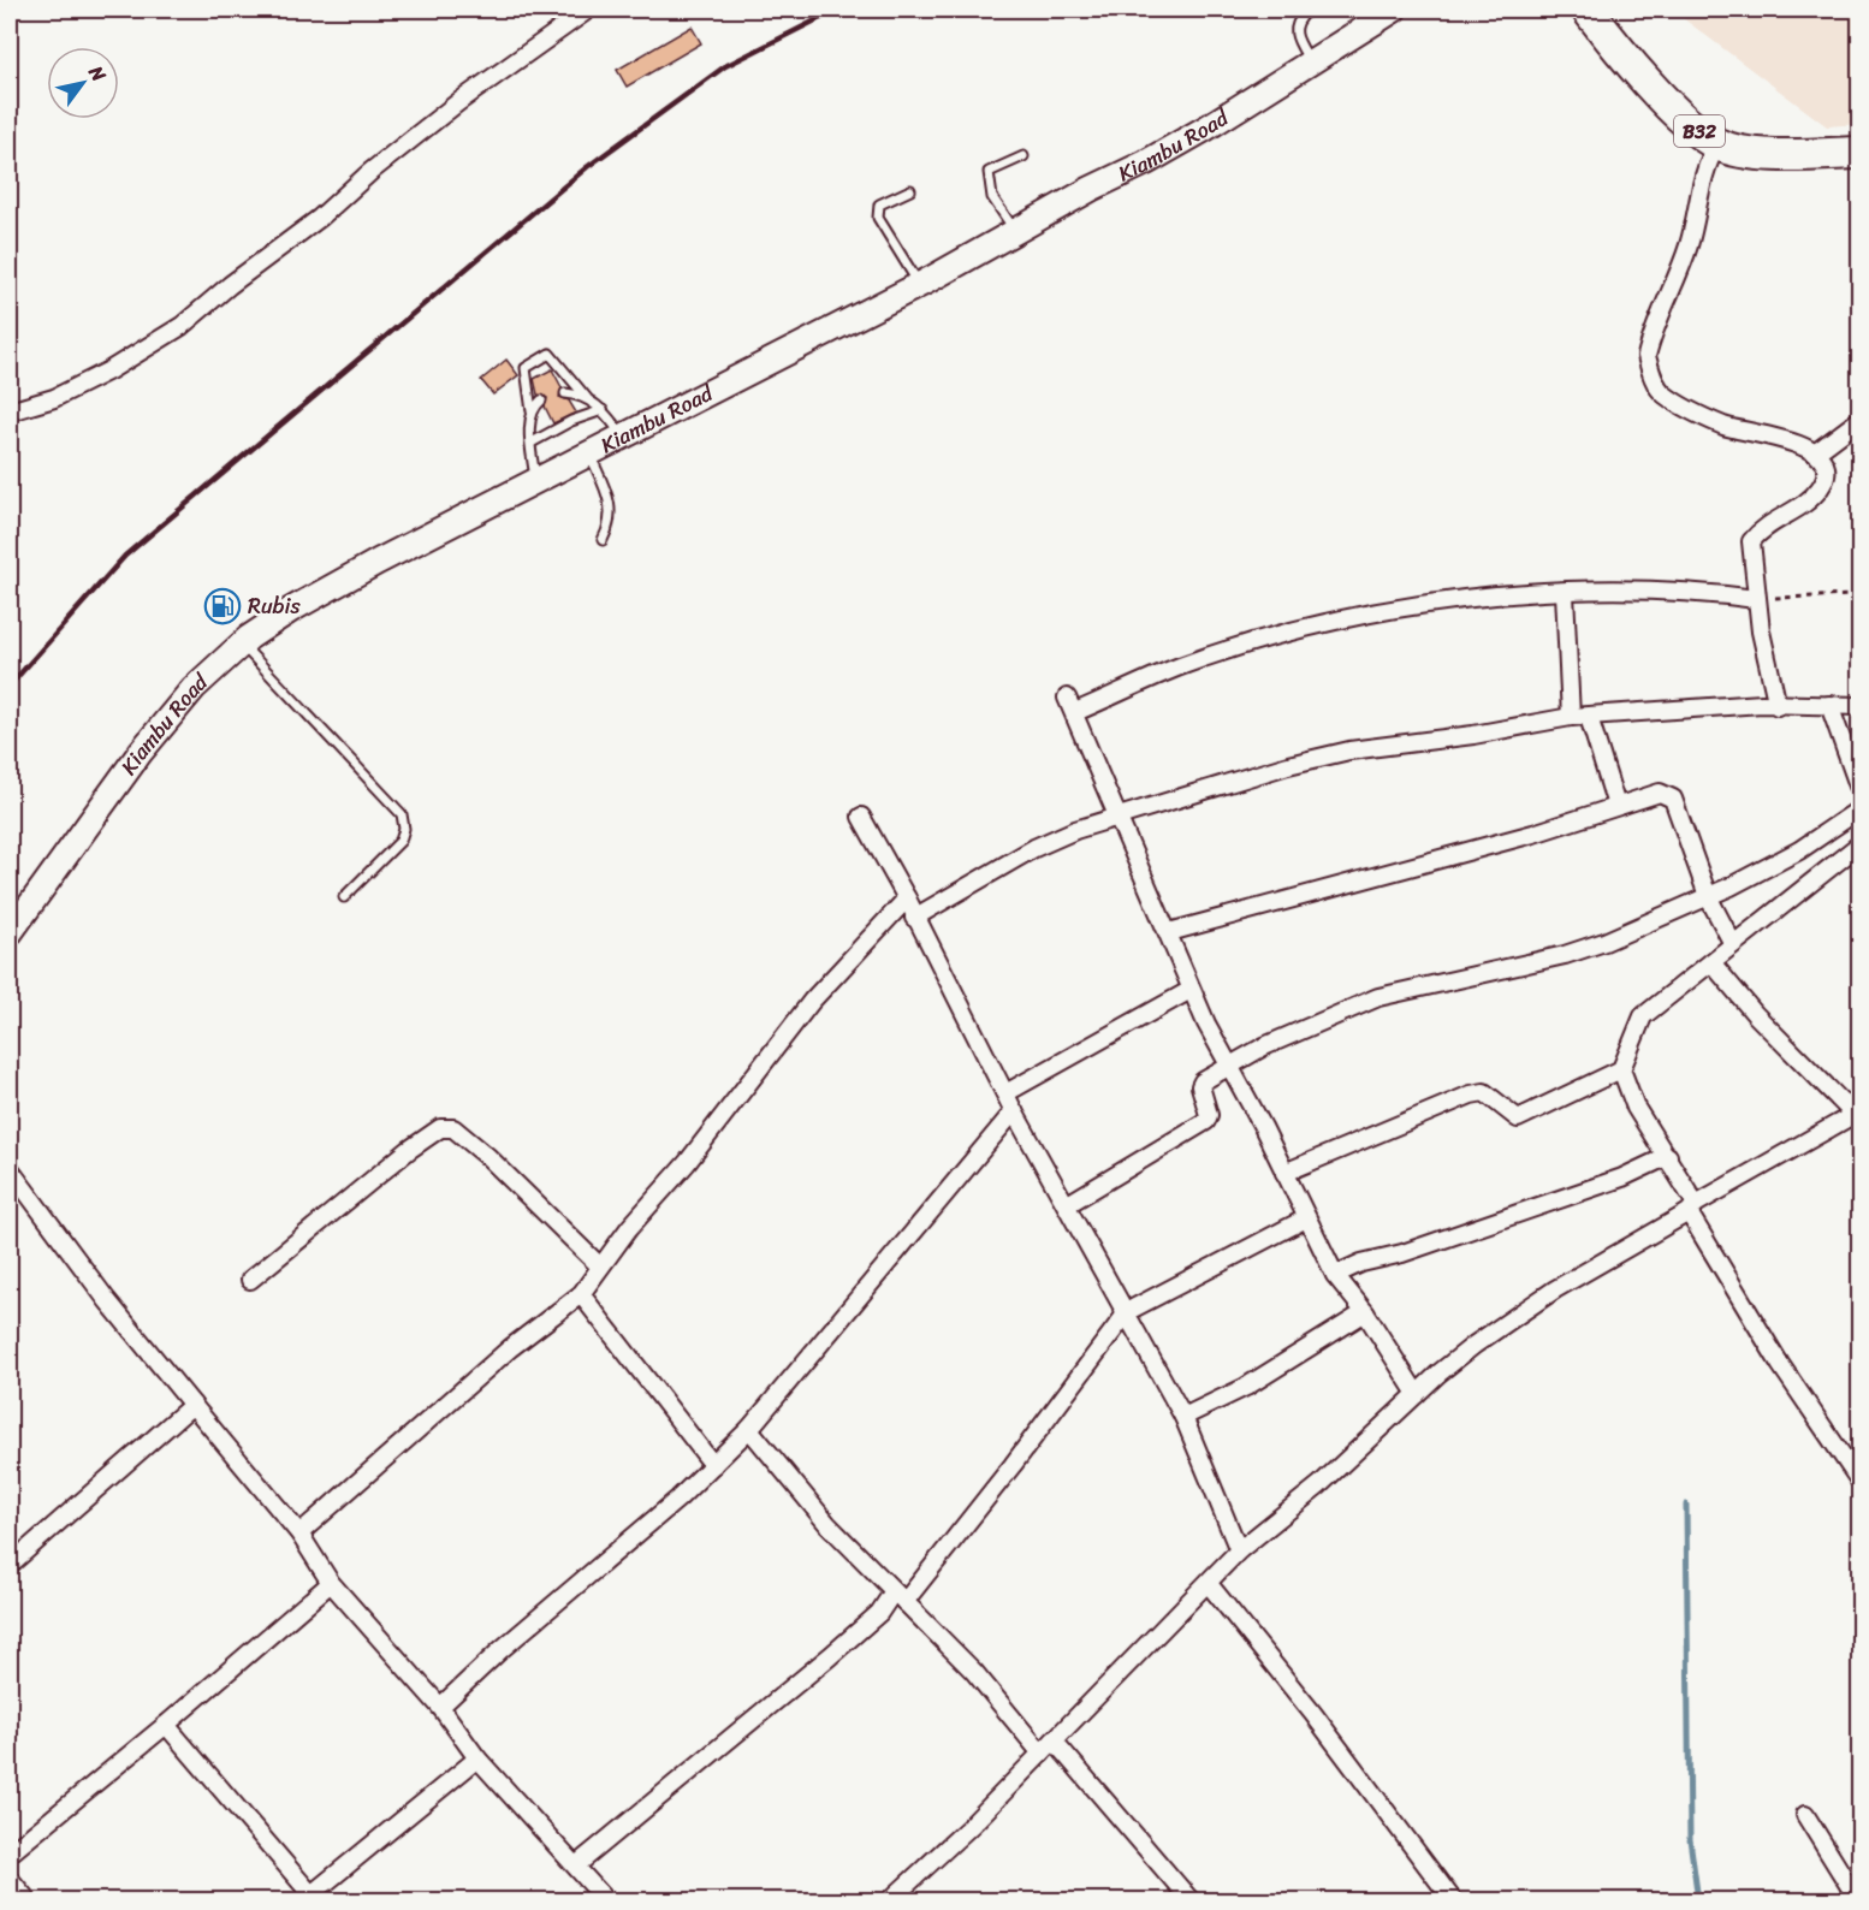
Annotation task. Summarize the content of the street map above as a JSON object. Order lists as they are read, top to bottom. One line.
{"streets":{"highway":["B32"],"main road":["Kiambu Road"]},"places":{"fuel station":["Rubis"]},"north":"top right"}
